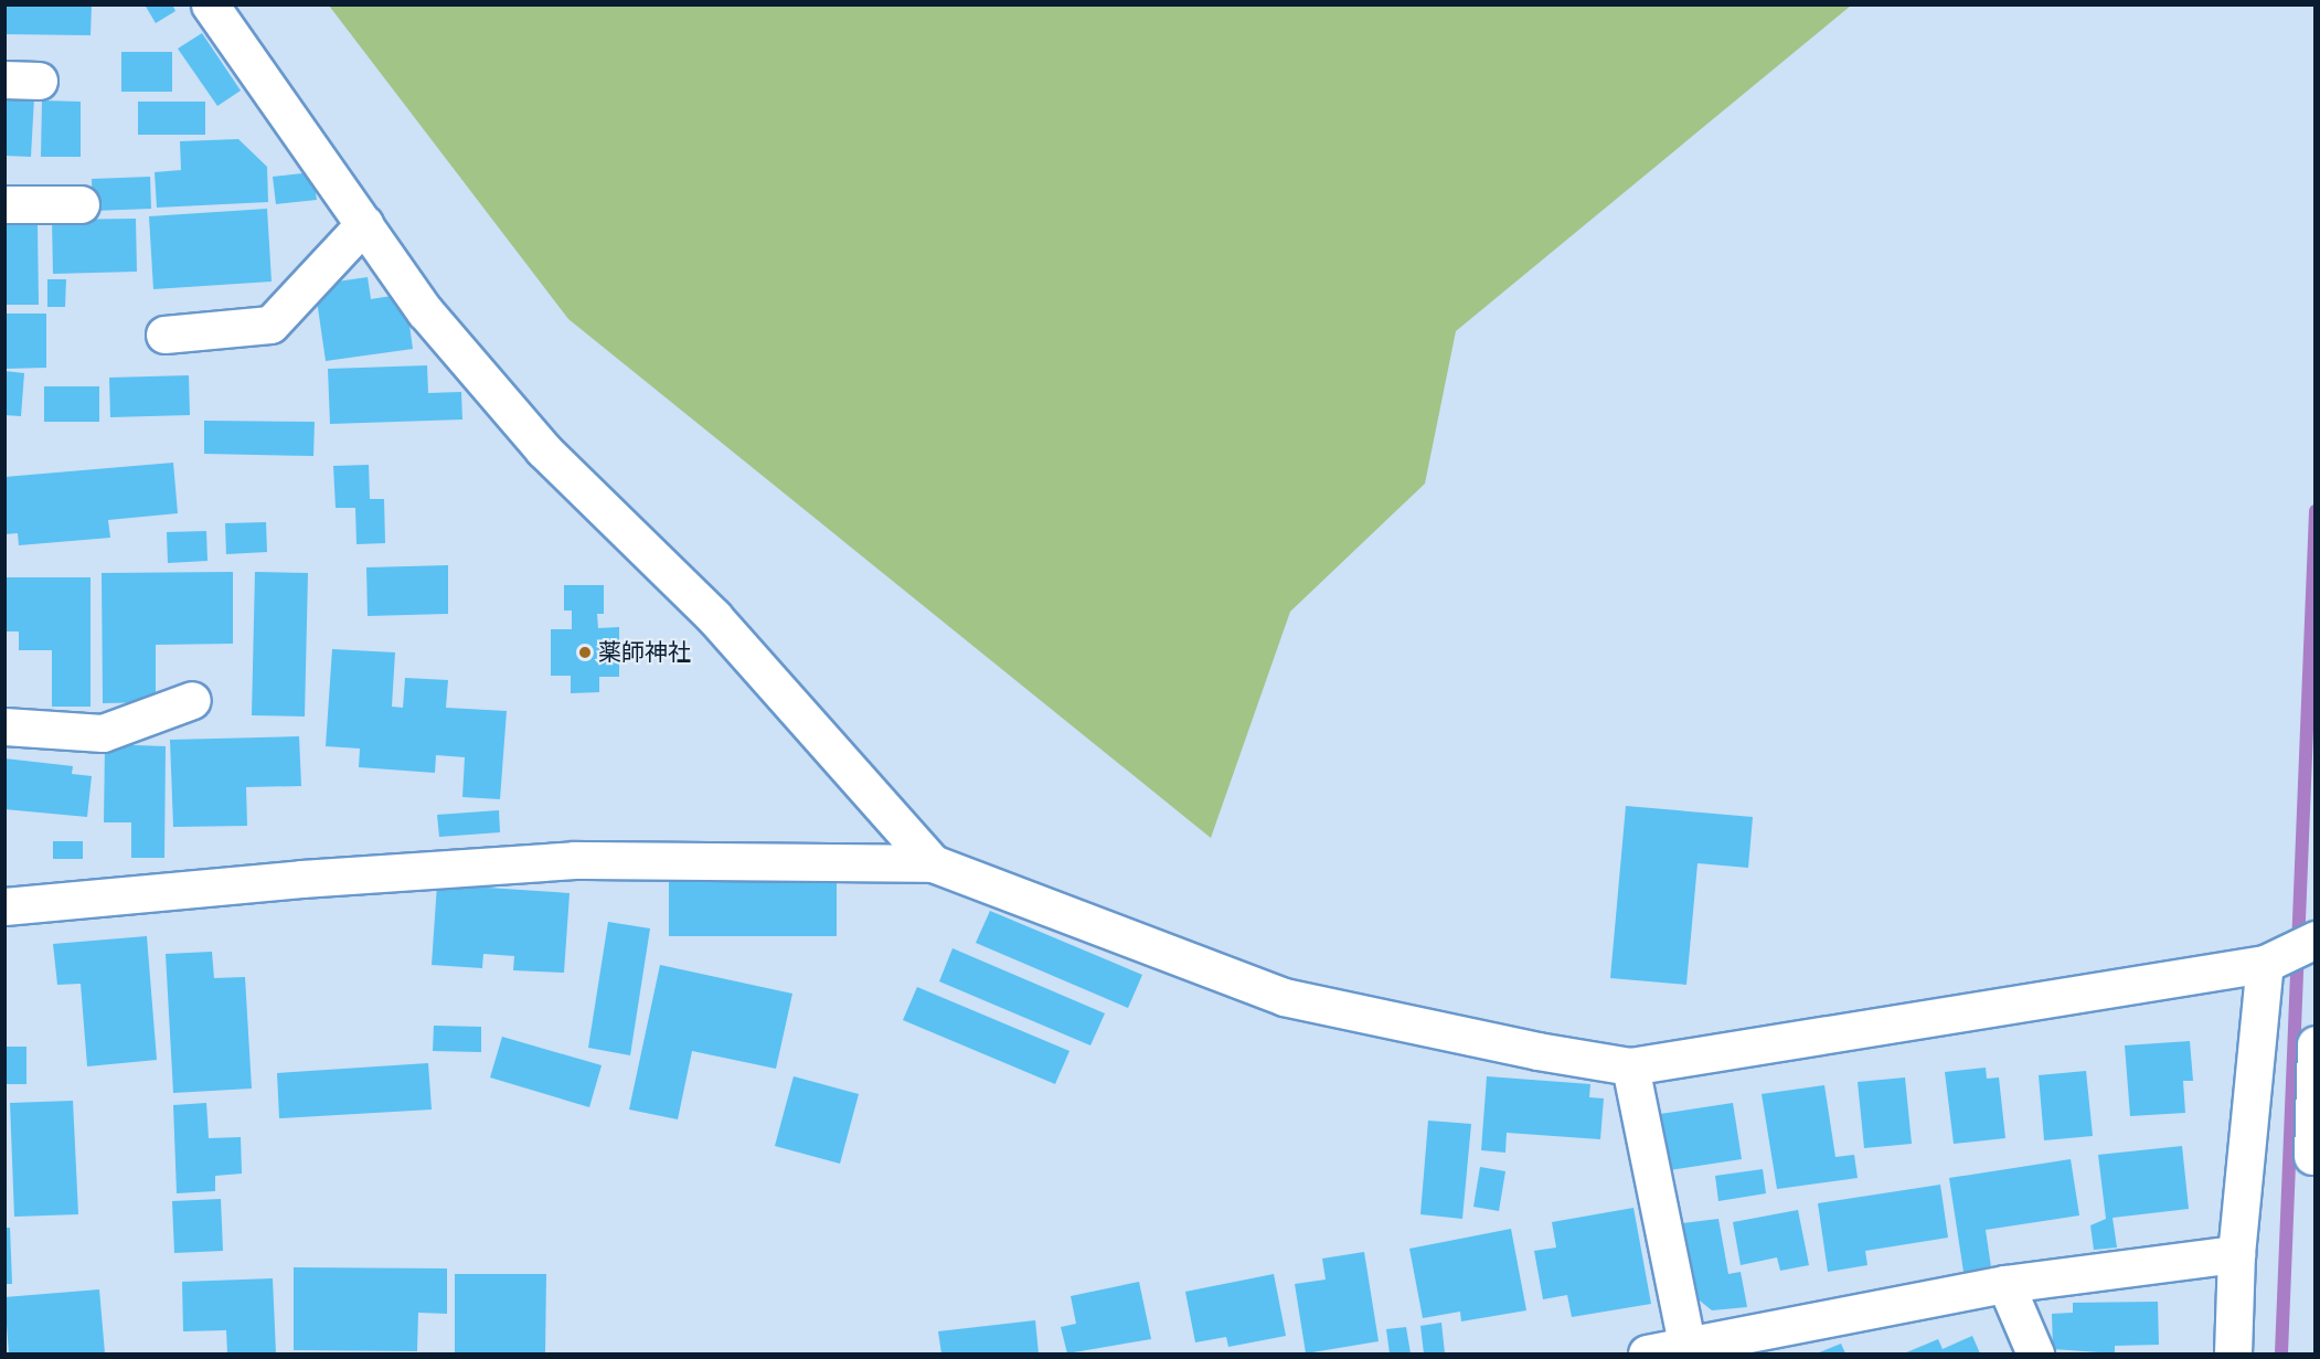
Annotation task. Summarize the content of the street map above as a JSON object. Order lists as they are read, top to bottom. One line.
{"places":["薬師神社"]}
